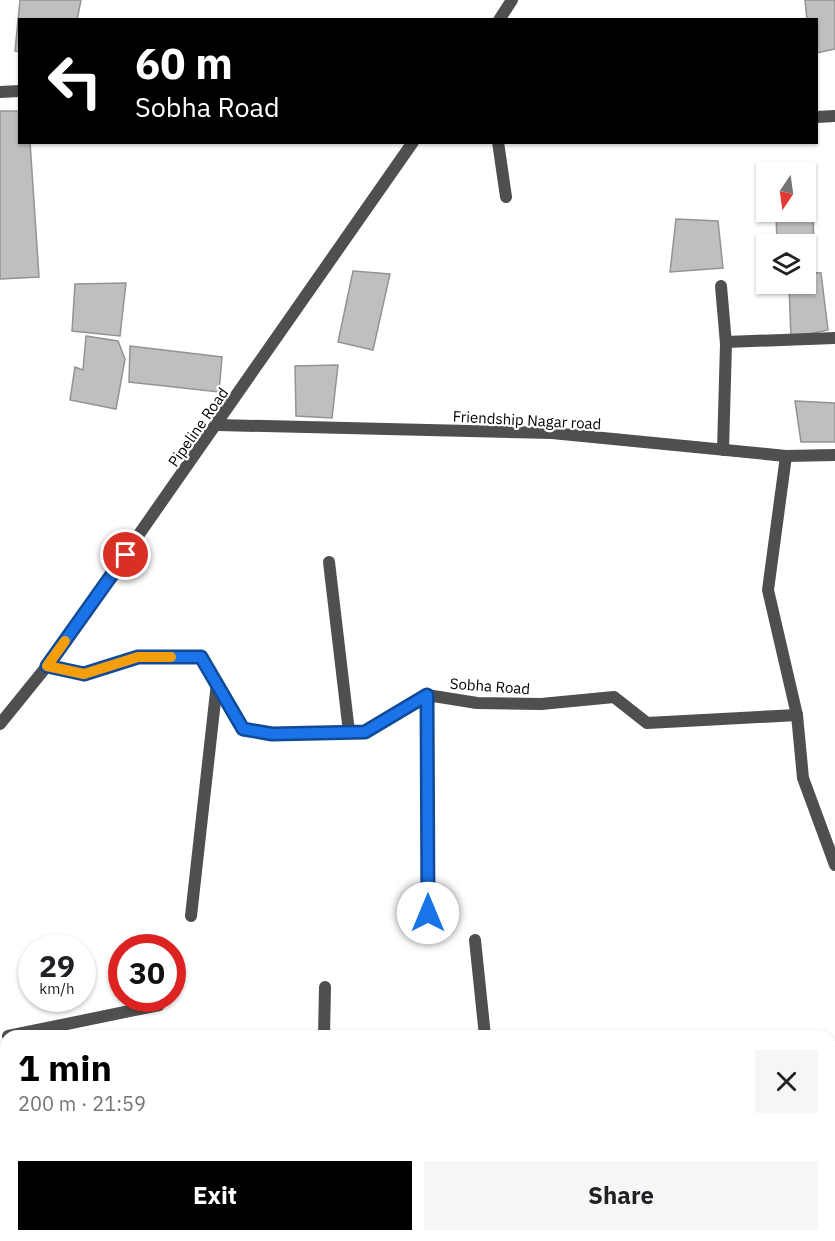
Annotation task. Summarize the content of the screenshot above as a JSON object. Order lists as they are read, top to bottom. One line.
{"streets":{"street":["Friendship Nagar road","Pipeline Road","Sobha Road"]},"crossings":[["Friendship Nagar road","Pipeline Road"],["Pipeline Road","Sobha Road"]],"north":"bottom","page":{"turn":["60 m","Sobha Road"],"speed":"29 km/h","limit":"30","heading":["1 min","200 m · 21:59"],"buttons":["Exit","Share"]}}
